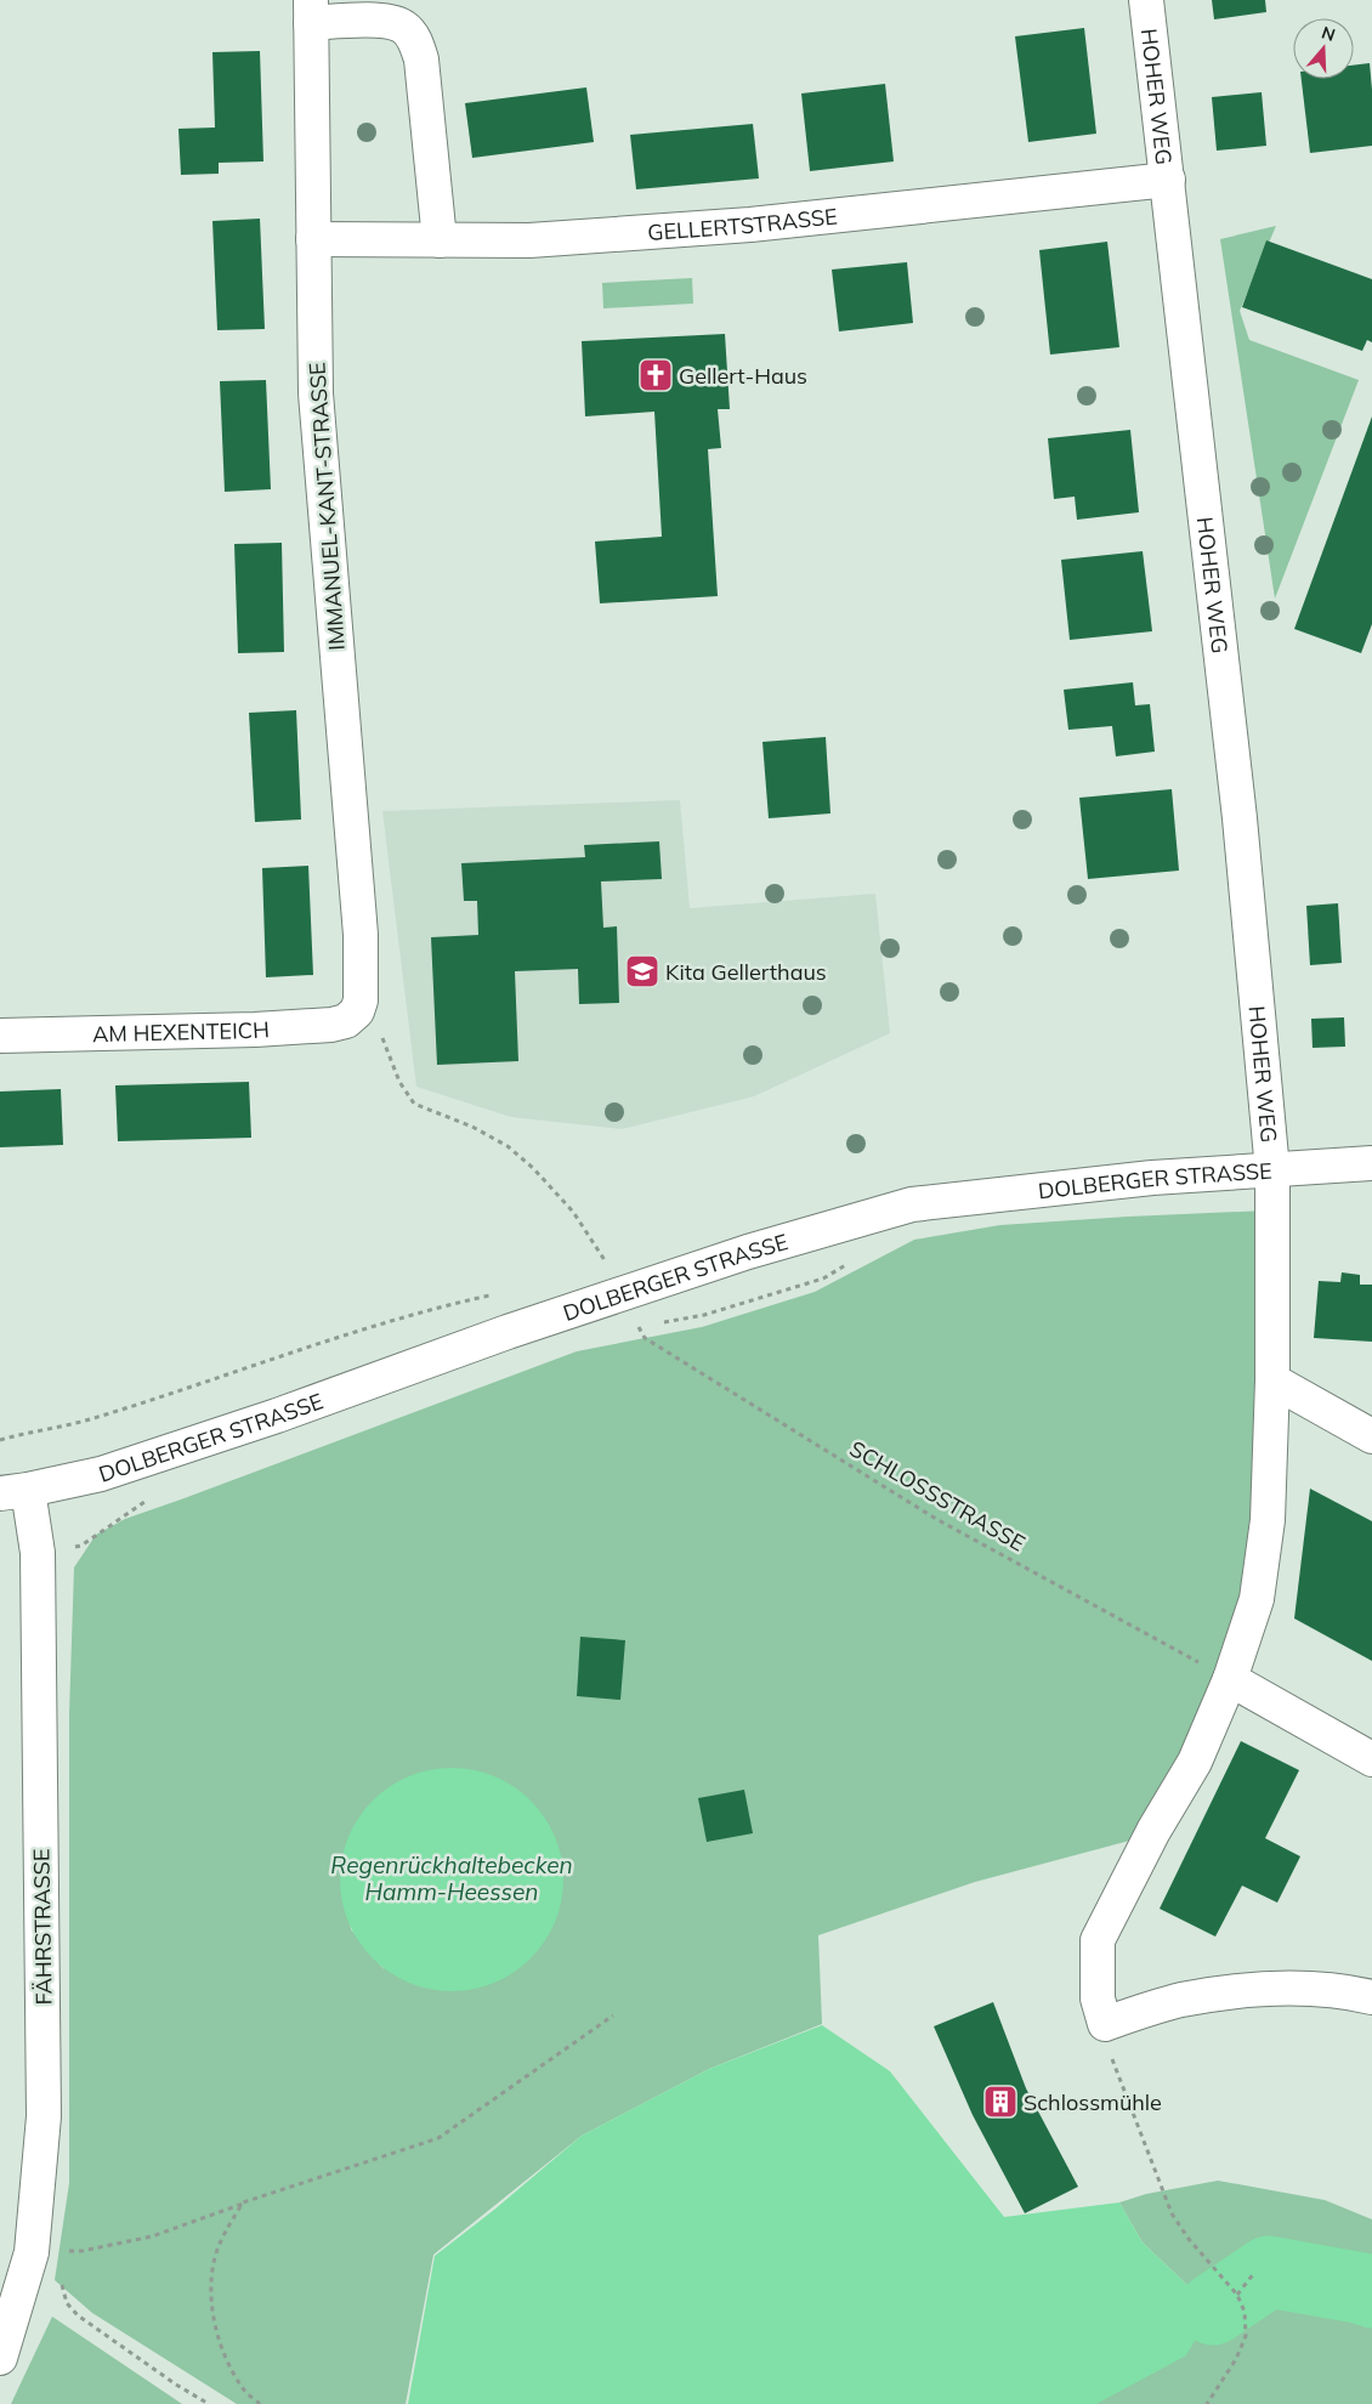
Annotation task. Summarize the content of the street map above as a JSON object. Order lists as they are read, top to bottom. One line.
{"streets":{"street":["HOHER WEG","GELLERTSTRASSE","IMMANUEL-KANT-STRASSE","AM HEXENTEICH","DOLBERGER STRASSE","FÄHRSTRASSE"],"path":["SCHLOSSSTRASSE"]},"crossings":[["HOHER WEG","GELLERTSTRASSE"],["HOHER WEG","DOLBERGER STRASSE"],["HOHER WEG","SCHLOSSSTRASSE"],["GELLERTSTRASSE","IMMANUEL-KANT-STRASSE"],["IMMANUEL-KANT-STRASSE","AM HEXENTEICH"],["DOLBERGER STRASSE","FÄHRSTRASSE"]],"water":["Regenrückhaltebecken Hamm-Heessen"],"places":{"church":["Gellert-Haus"],"school or university":["Kita Gellerthaus"],"building":["Schlossmühle"]},"north":"top"}
